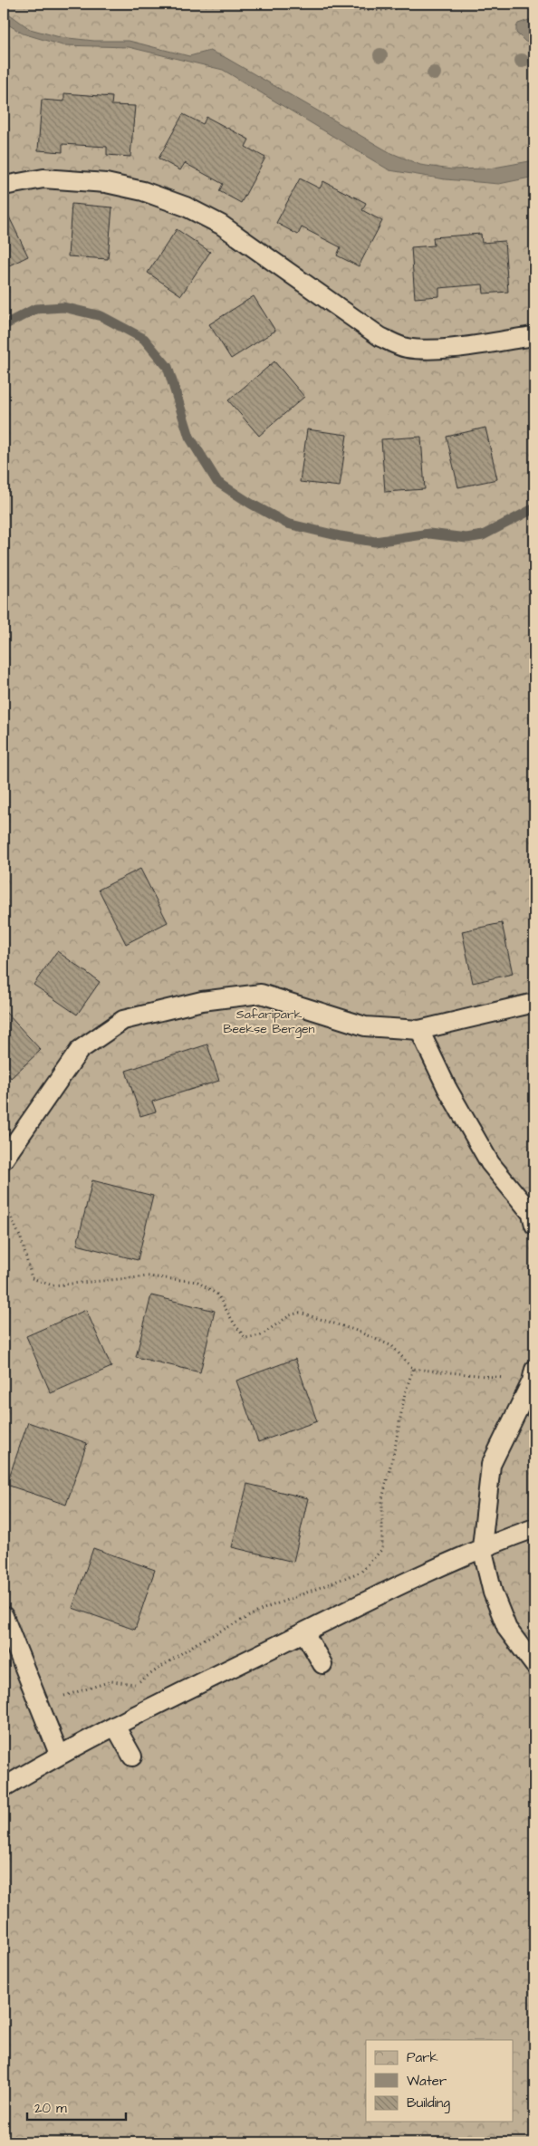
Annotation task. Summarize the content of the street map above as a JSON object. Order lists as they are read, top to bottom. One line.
{"parks":["Safaripark Beekse Bergen"],"legend":["Park","Water","Building"],"scale_bar":"20 m"}
